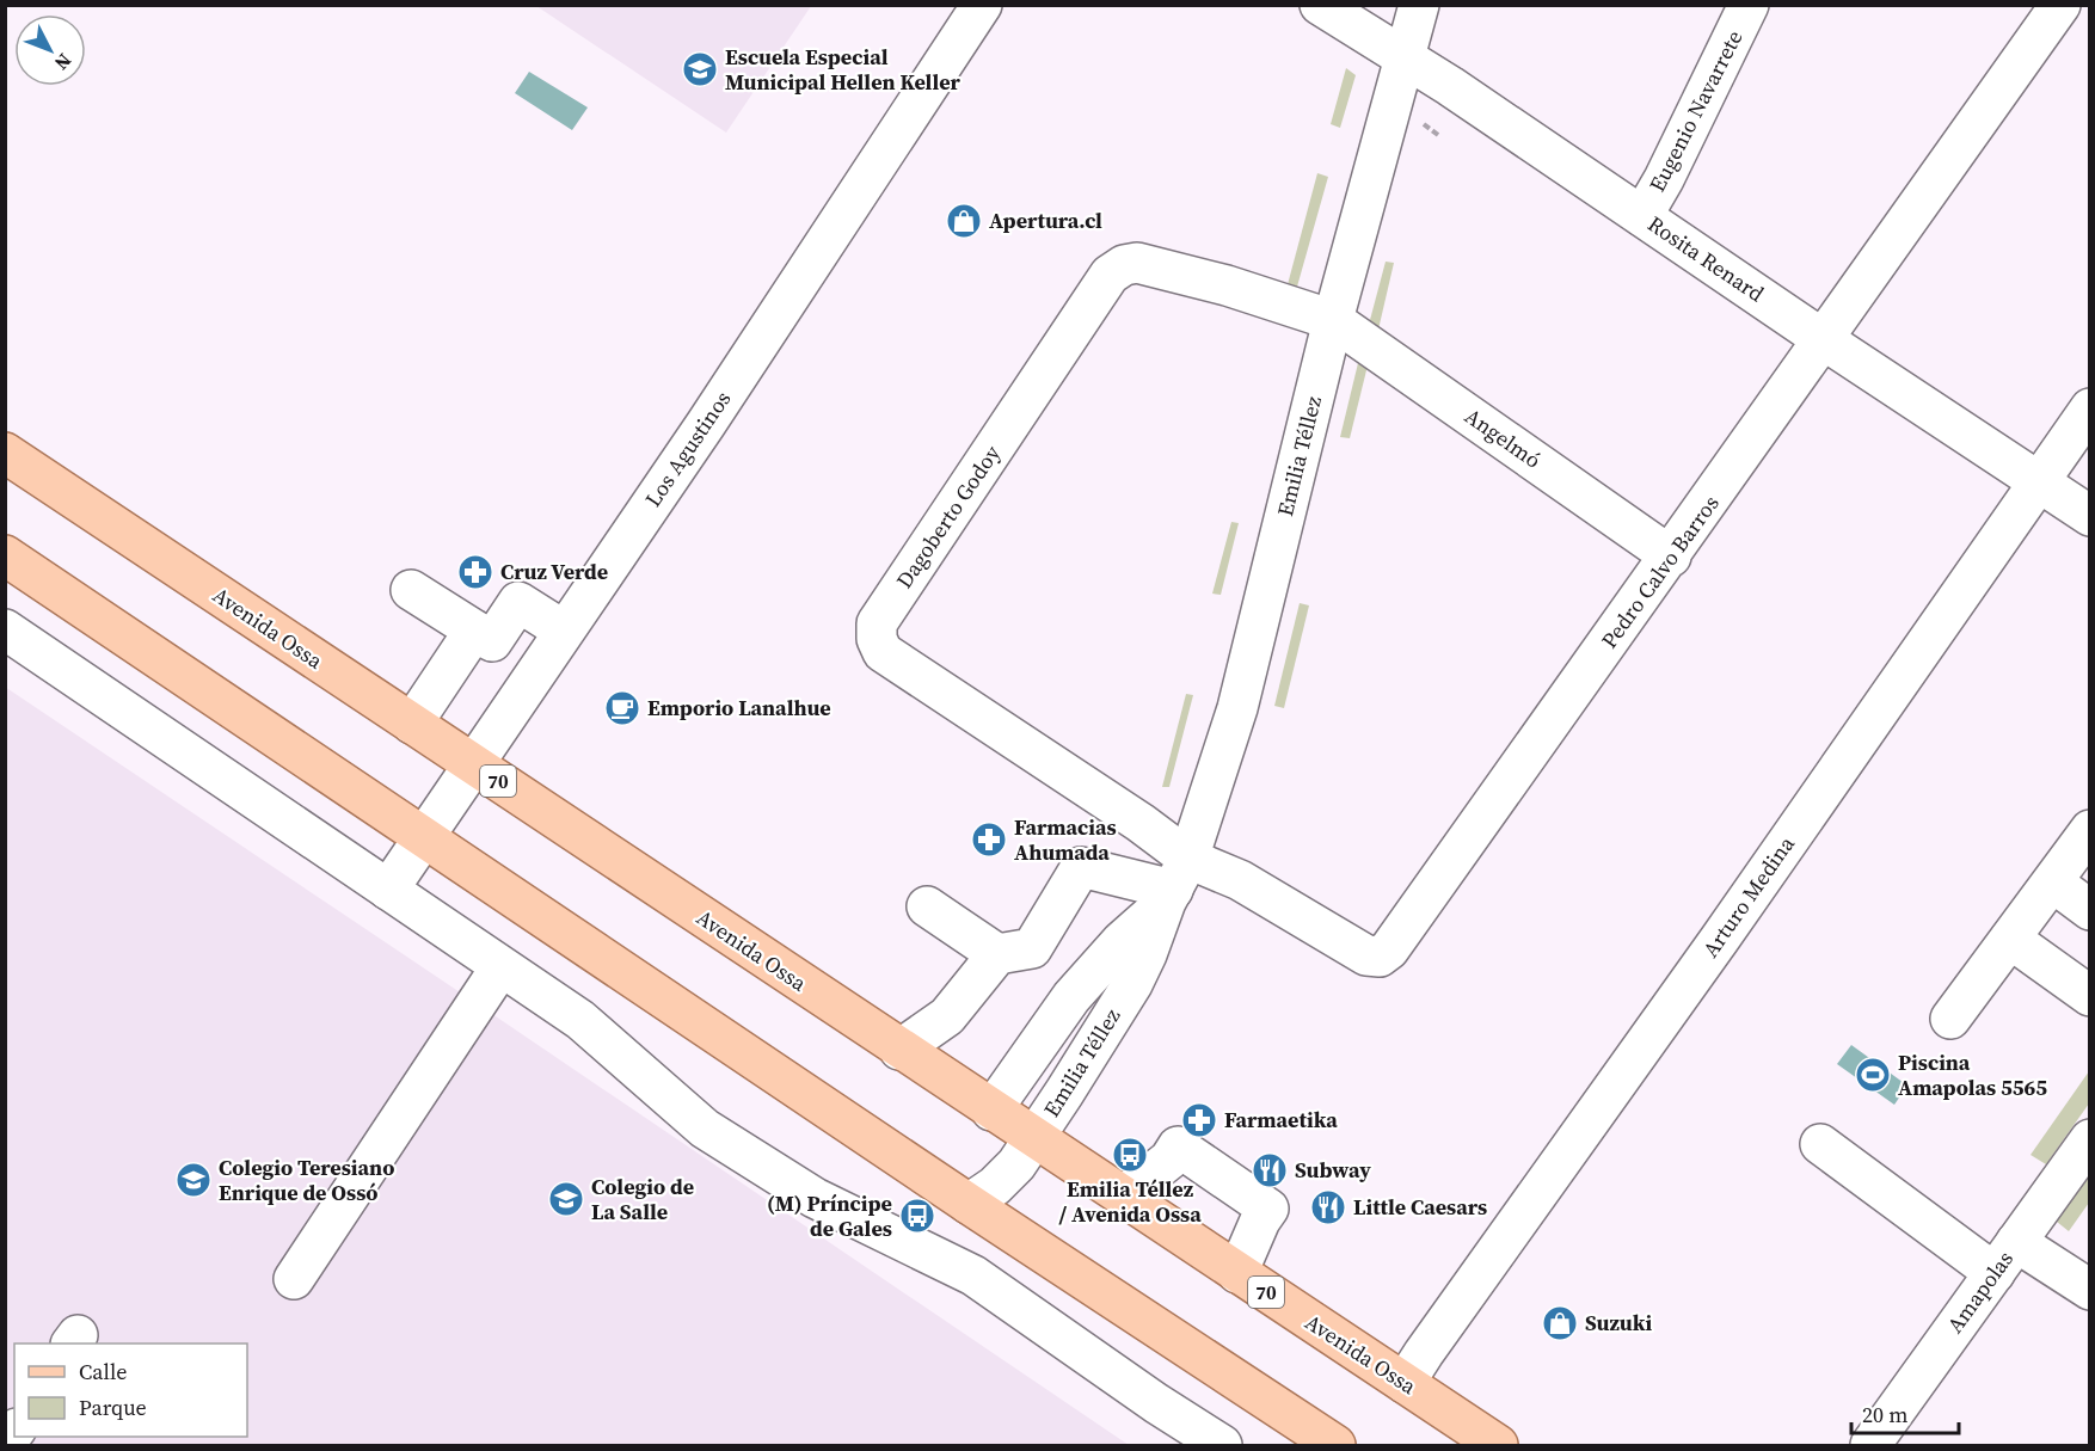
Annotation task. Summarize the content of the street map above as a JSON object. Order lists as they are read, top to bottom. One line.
{"streets":{"main road":["Avenida Ossa","70"],"street":["Eugenio Navarrete","Rosita Renard","Angelmó","Los Agustinos","Emilia Téllez","Dagoberto Godoy","Pedro Calvo Barros","Arturo Medina","Amapolas"]},"crossings":[["Eugenio Navarrete","Rosita Renard"],["Rosita Renard","Emilia Téllez"],["Rosita Renard","Pedro Calvo Barros"],["Rosita Renard","Arturo Medina"],["Angelmó","Emilia Téllez"],["Angelmó","Dagoberto Godoy"],["Angelmó","Pedro Calvo Barros"],["Los Agustinos","Avenida Ossa"],["Emilia Téllez","Dagoberto Godoy"],["Emilia Téllez","Pedro Calvo Barros"],["Emilia Téllez","Avenida Ossa"],["Dagoberto Godoy","Pedro Calvo Barros"],["Avenida Ossa","Arturo Medina"]],"places":{"school or university":["Escuela Especial Municipal Hellen Keller","Colegio Teresiano Enrique de Ossó","Colegio de La Salle"],"shop":["Apertura.cl","Suzuki"],"pharmacy":["Cruz Verde","Farmacias Ahumada","Farmaetika"],"cafe":["Emporio Lanalhue"],"sports":["Piscina Amapolas 5565"],"bus stop":["Emilia Téllez / Avenida Ossa","(M) Príncipe de Gales"],"restaurant":["Subway","Little Caesars"]},"legend":["Calle","Parque"],"scale_bar":"20 m","north":"bottom right"}
